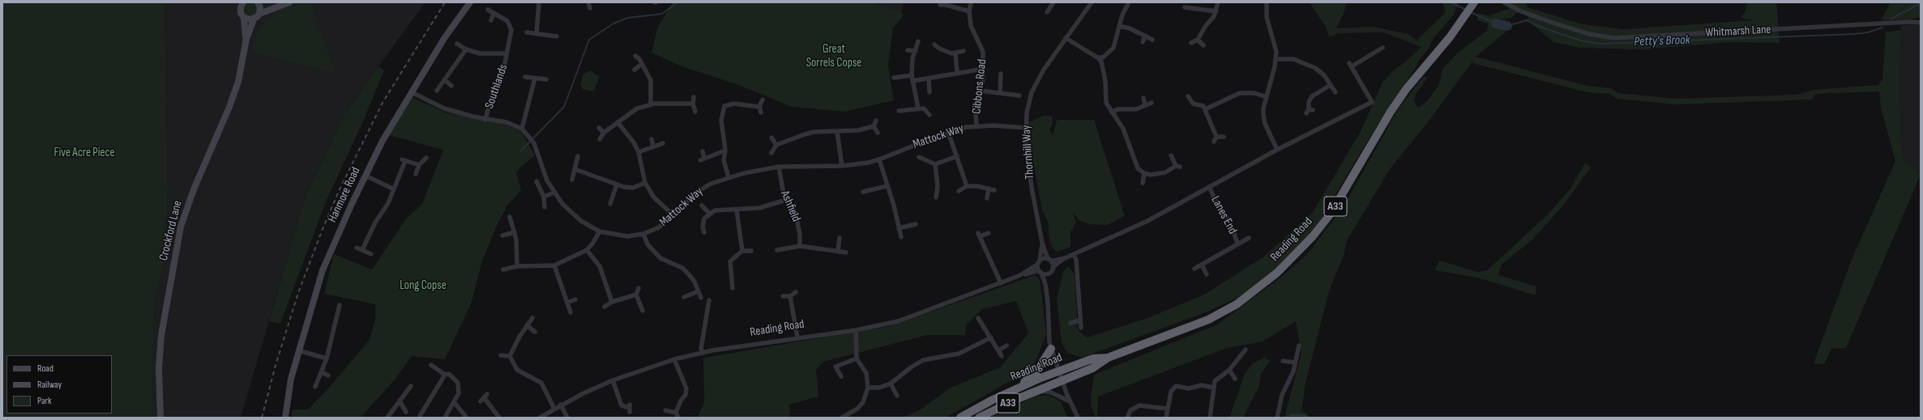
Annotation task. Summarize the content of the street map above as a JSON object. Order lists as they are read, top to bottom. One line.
{"streets":{"highway":["A33","Reading Road"],"street":["Whitmarsh Lane","Southlands","Cibbons Road","Mattock Way","Thornhill Way","Hanmore Road","Ashfield","Lanes End","Crockford Lane"]},"crossings":[["Southlands","Mattock Way"],["Cibbons Road","Mattock Way"],["Mattock Way","Thornhill Way"],["Mattock Way","Hanmore Road"],["Mattock Way","Ashfield"],["Thornhill Way","Reading Road"]],"water":["Petty's Brook"],"parks":["Great Sorrels Copse","Five Acre Piece","Long Copse"],"legend":["Road","Railway","Park"]}
